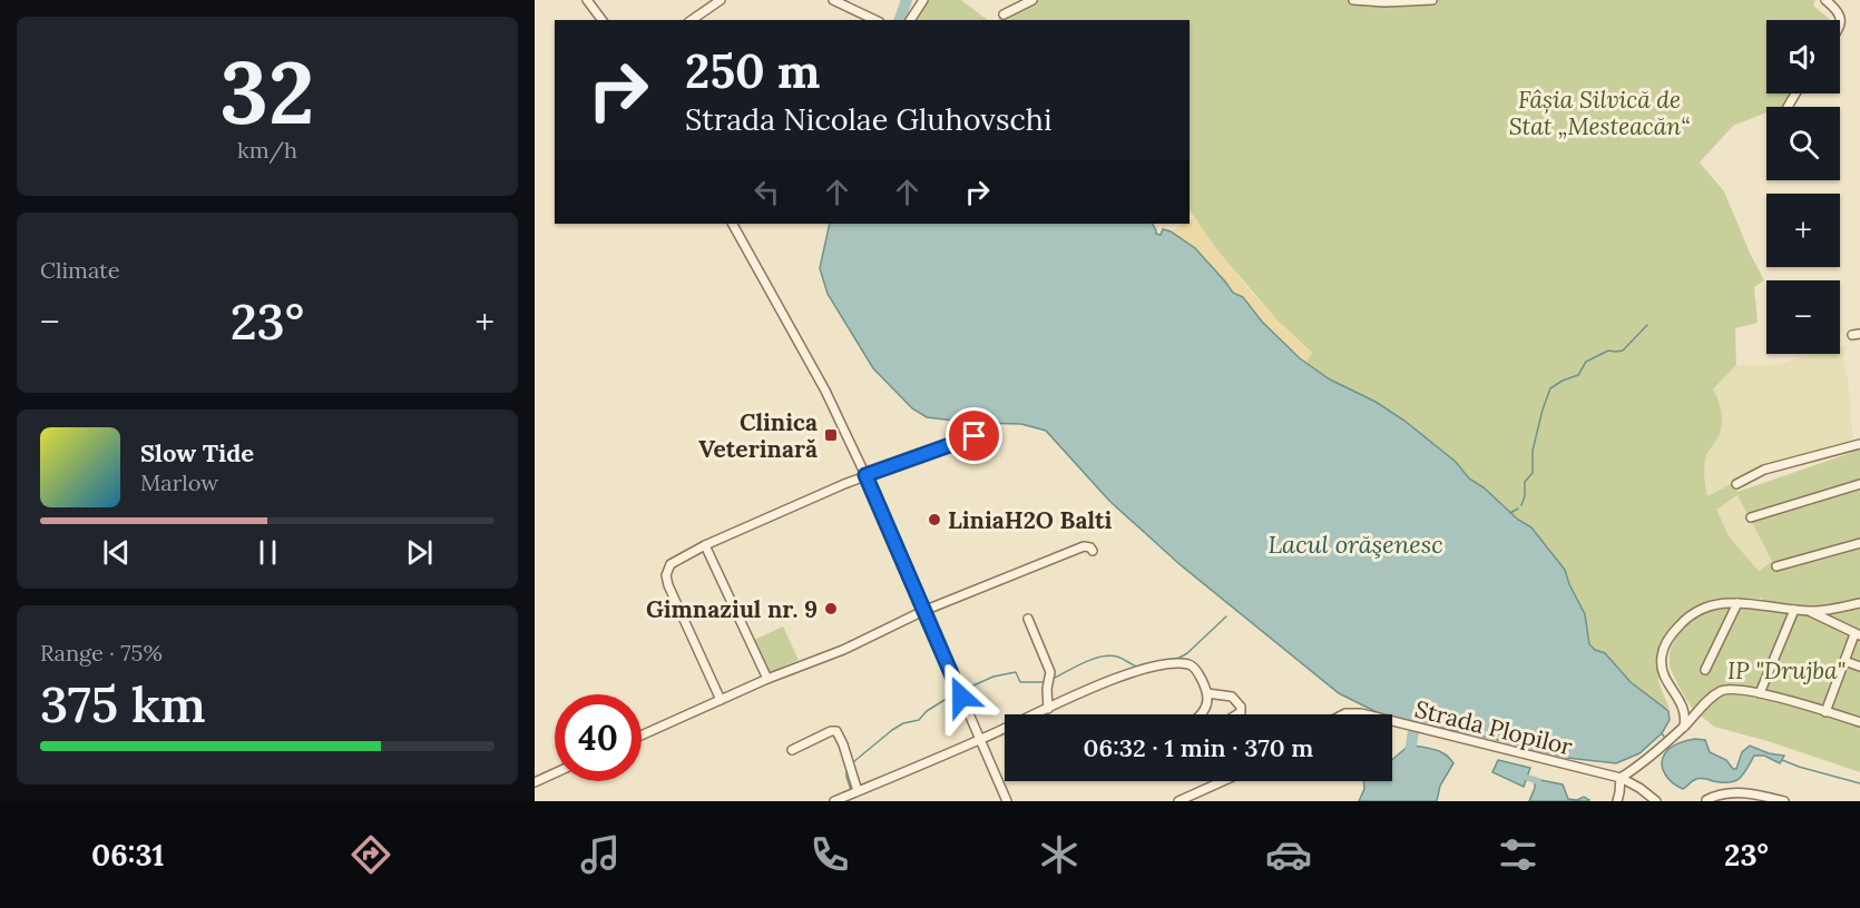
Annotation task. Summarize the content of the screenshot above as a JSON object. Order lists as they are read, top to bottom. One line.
{"streets":{"street":["Strada Plopilor"]},"water":["Lacul orăşenesc"],"parks":["Fâșia Silvică de Stat „Mesteacăn“","IP \"Drujba\""],"places":{"transit":["Clinica Veterinară"],"other":["LiniaH2O Balti","Gimnaziul nr. 9"]},"page":{"tile":[["32","km/h"],"Climate",["Range · 75%","375 km"]],"map_buttons":["+","−"],"turn":["250 m","Strada Nicolae Gluhovschi"],"heat":["−","23°","+"],"song":["Slow Tide","Marlow"],"limit":"40","trip":"06:32 · 1 min · 370 m","tabs":["06:31","23°"]}}
